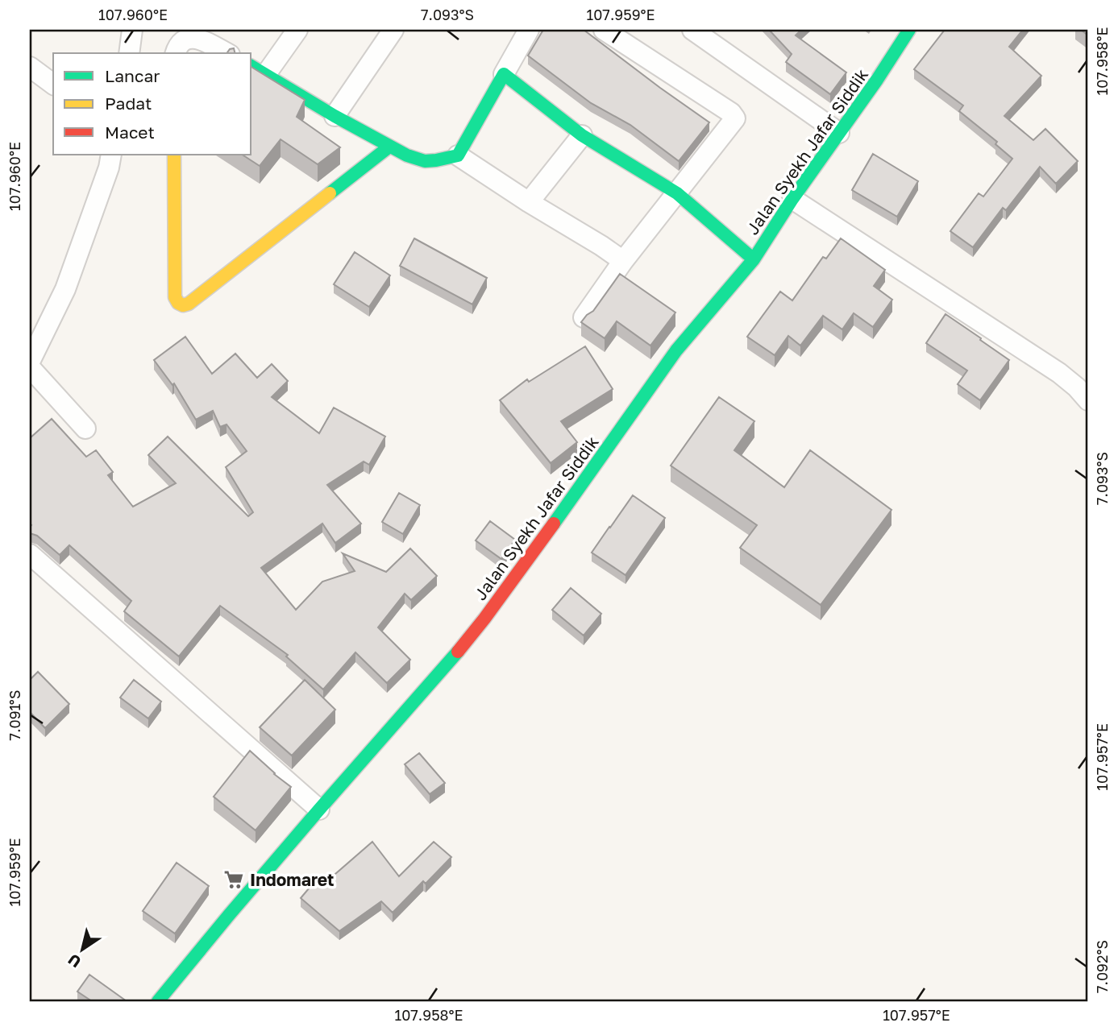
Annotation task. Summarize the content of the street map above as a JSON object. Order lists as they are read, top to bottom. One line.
{"streets":{"main road":["Jalan Syekh Jafar Siddik"]},"places":{"supermarket":["Indomaret"]},"legend":["Lancar","Padat","Macet"],"north":"bottom left","coordinates":["107.960°E","7.093°S","107.959°E","107.958°E","7.091°S","107.957°E","7.092°S"]}
